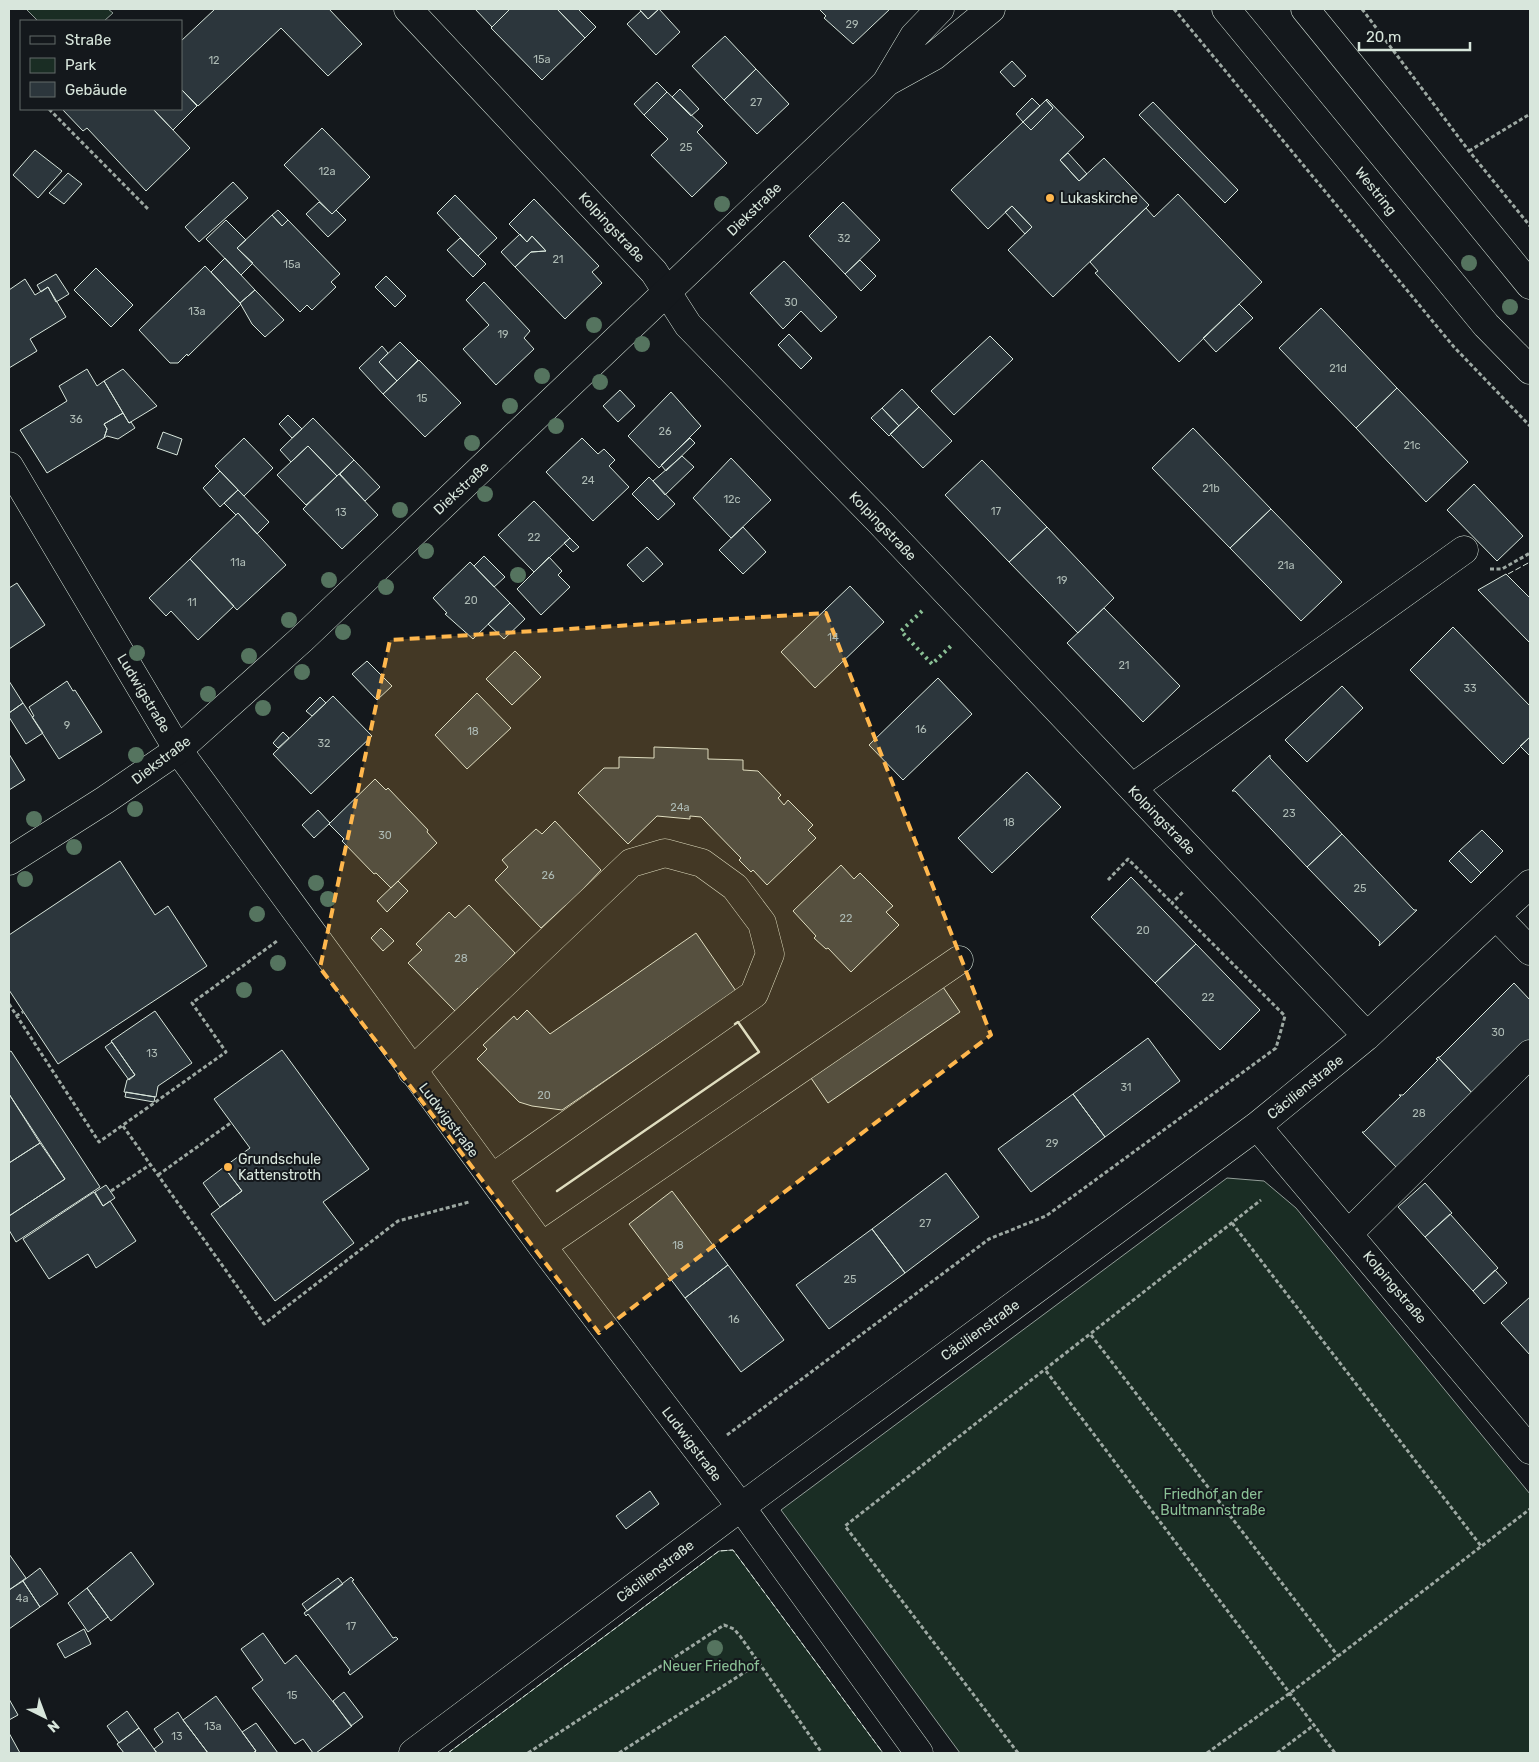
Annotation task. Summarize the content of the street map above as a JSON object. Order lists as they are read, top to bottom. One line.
{"streets":{"street":["Westring","Diekstraße","Kolpingstraße","Ludwigstraße","Cäcilienstraße"]},"crossings":[["Diekstraße","Kolpingstraße"],["Diekstraße","Ludwigstraße"],["Kolpingstraße","Cäcilienstraße"],["Ludwigstraße","Cäcilienstraße"]],"parks":["Friedhof an der Bultmannstraße","Neuer Friedhof"],"places":["Lukaskirche","Grundschule Kattenstroth"],"house_numbers":["29","15a","12","27","25","12a","32","21","15a","30","13a","19","21d","15","36","26","21c","24","21b","12c","17","13","22","11a","21a","19","20","11","14","21","33","9","16","18","32","24a","23","18","30","26","25","22","20","28","22","30","13","31","20","28","29","27","18","25","16","4a","17","15","13a","13"],"legend":["Straße","Park","Gebäude"],"scale_bar":"20 m","north":"bottom right"}
